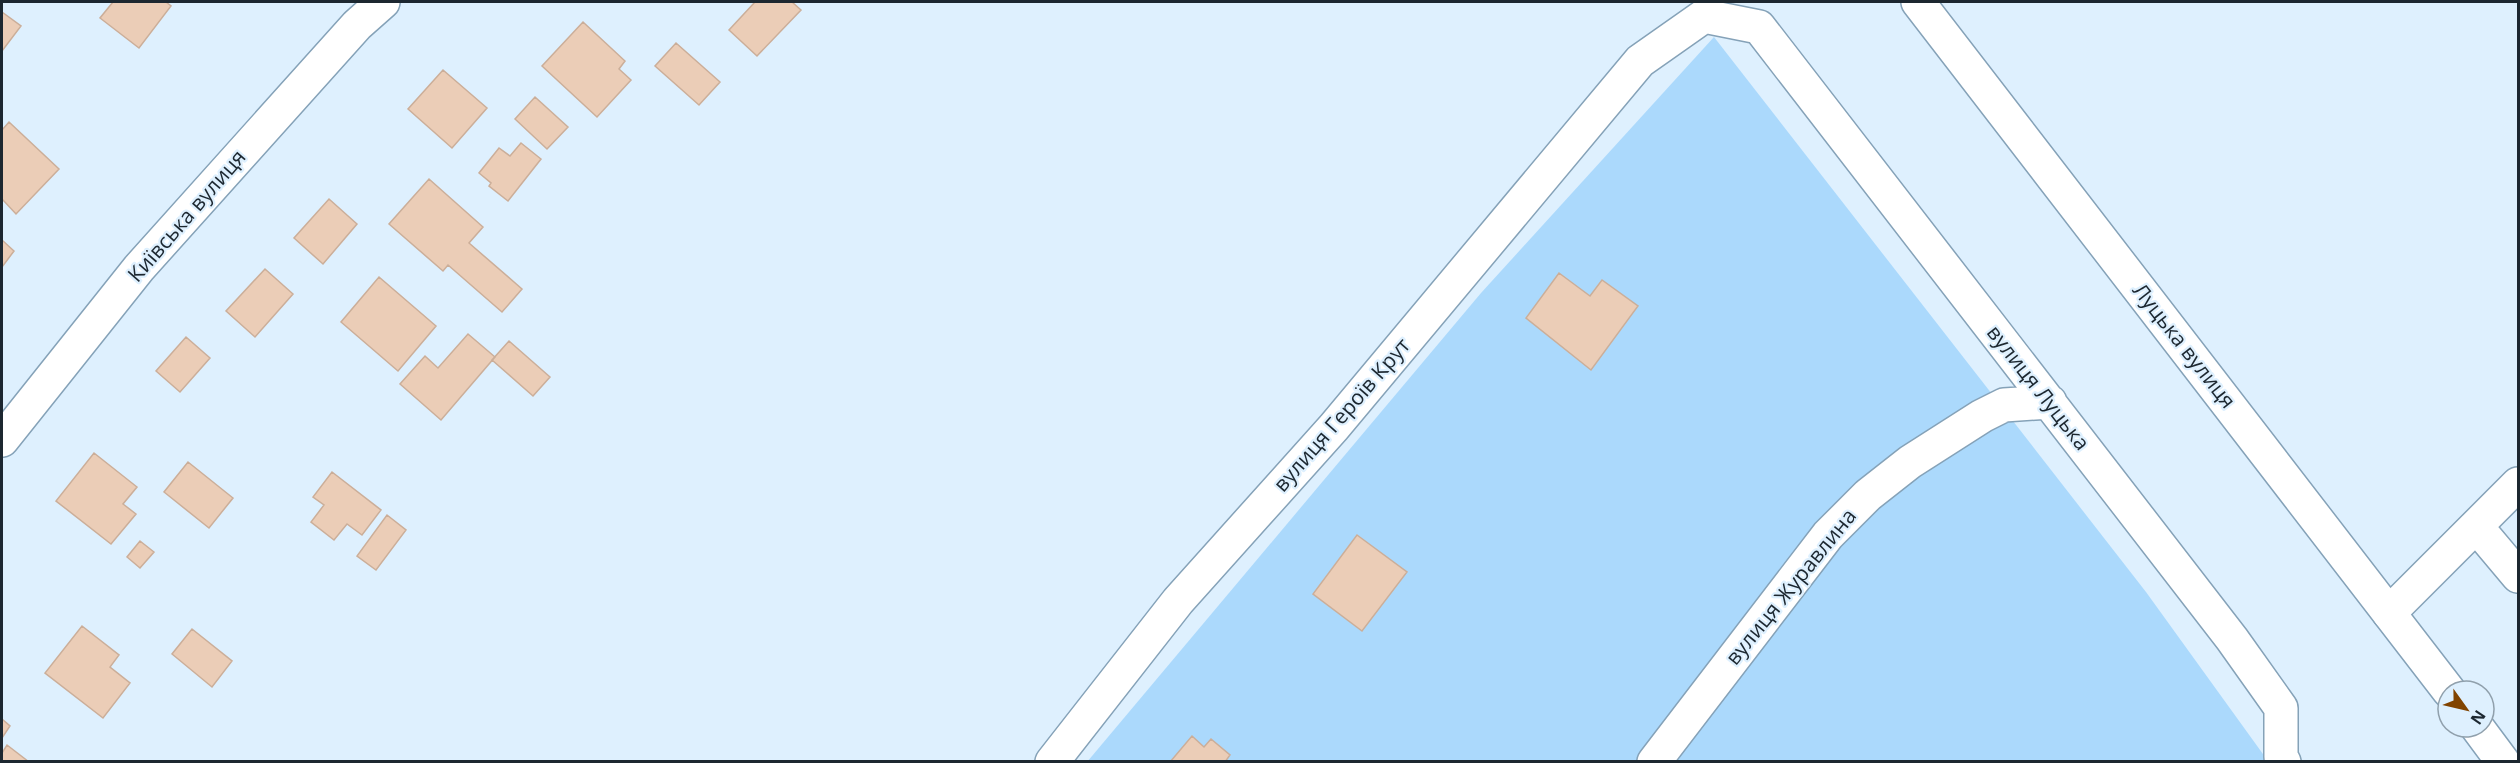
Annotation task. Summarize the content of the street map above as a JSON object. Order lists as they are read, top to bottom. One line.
{"streets":{"main road":["Київська вулиця","Луцька вулиця","вулиця Луцька","вулиця Героїв Крут","вулиця Журавлина"]},"crossings":[["вулиця Луцька","вулиця Героїв Крут"],["вулиця Луцька","вулиця Журавлина"]],"north":"bottom right"}
